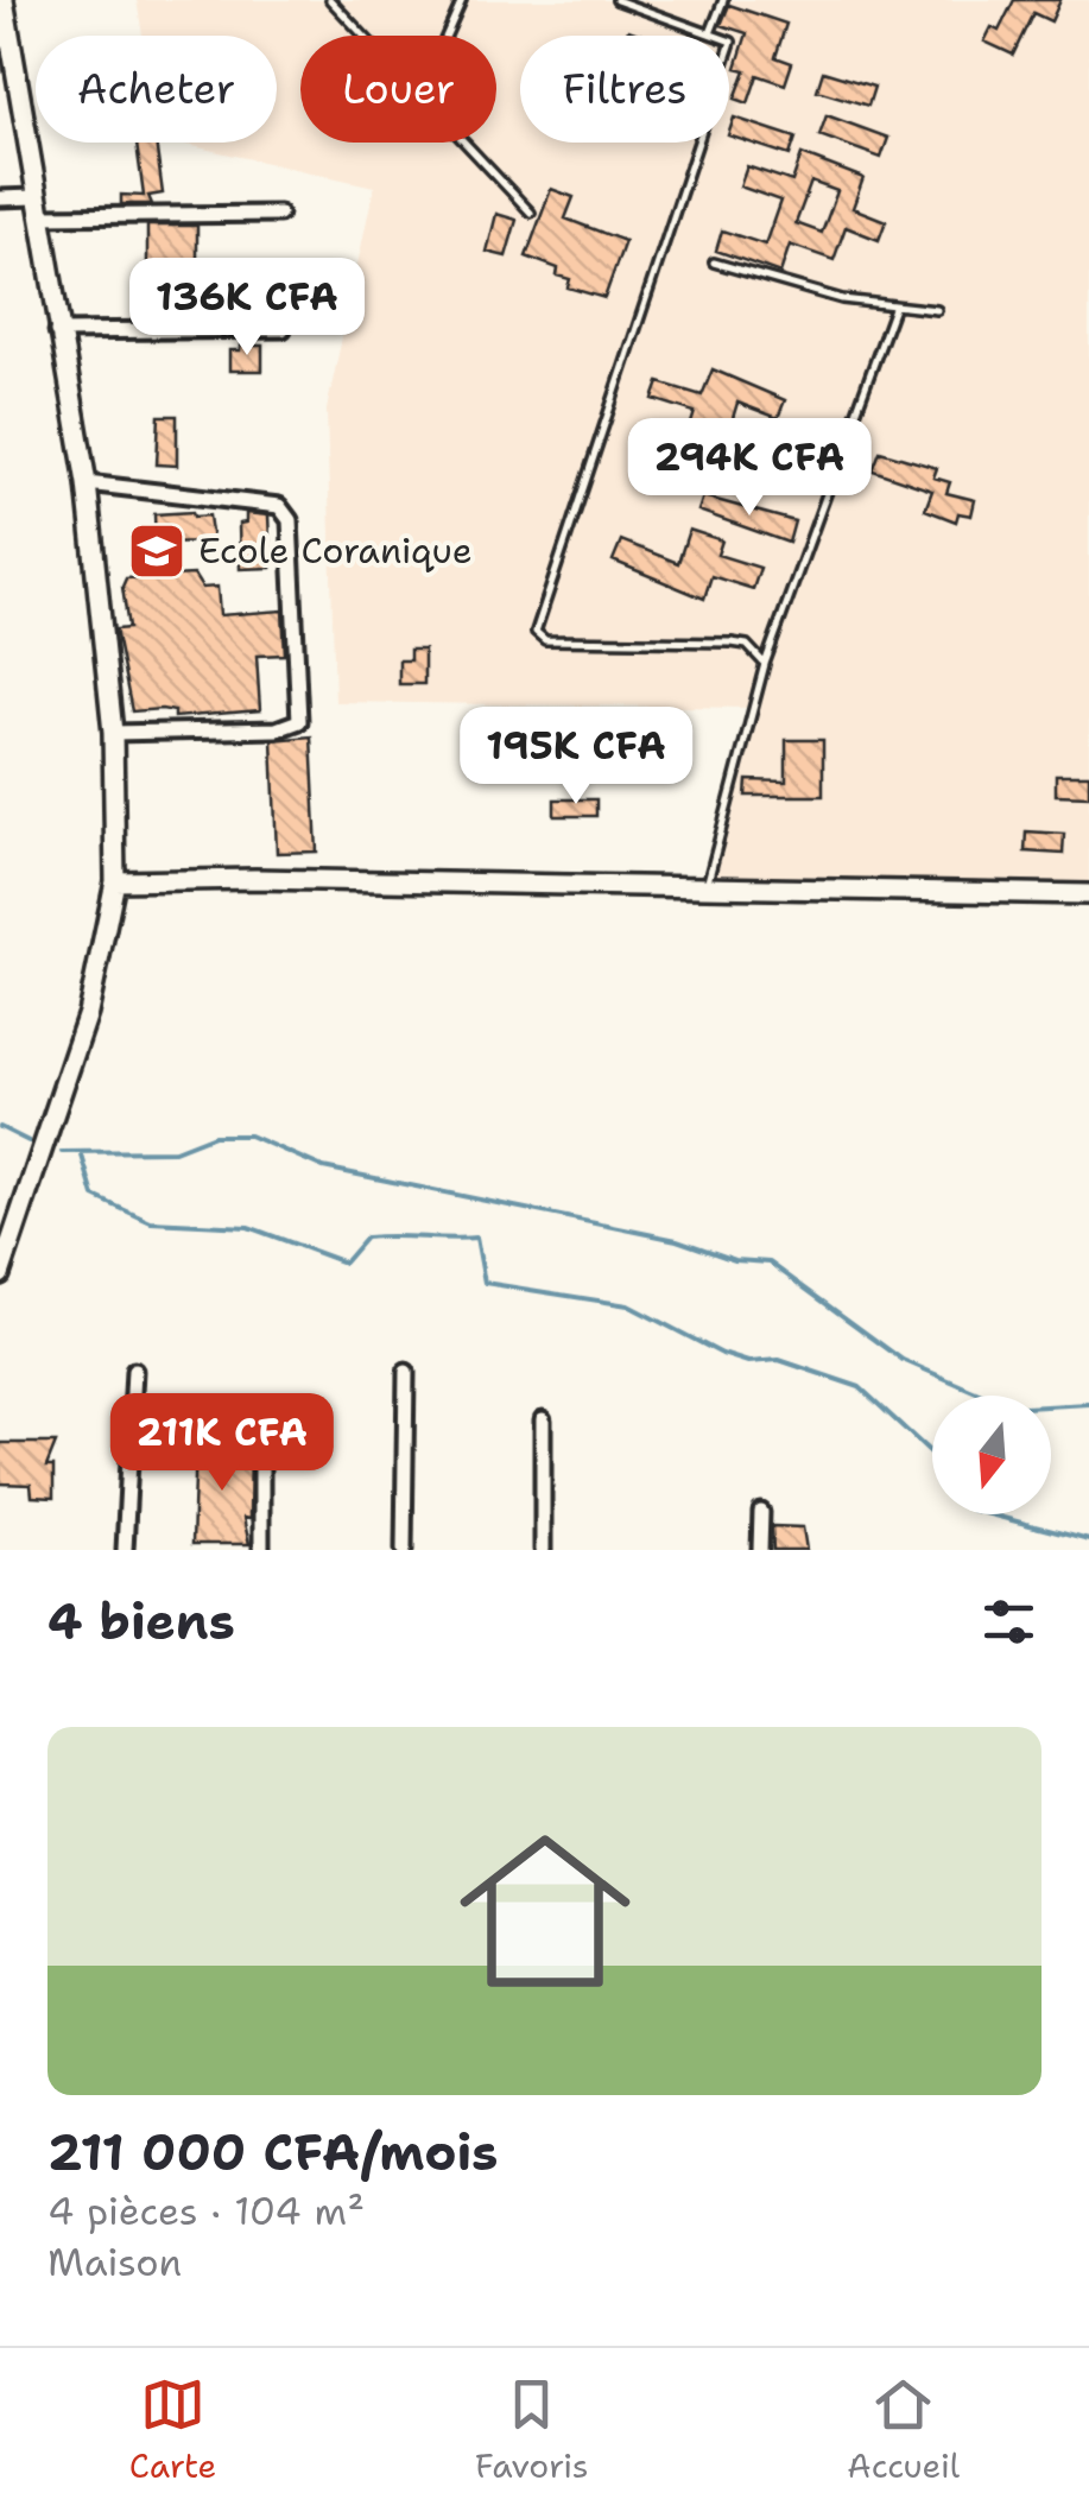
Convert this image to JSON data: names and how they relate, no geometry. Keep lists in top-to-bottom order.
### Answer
{
  "places": {
    "school or university": ["Ecole Coranique"]
  },
  "north": "bottom",
  "page": {
    "chip": ["Acheter", "Louer", "Filtres"],
    "price": [
      "136K CFA",
      "294K CFA",
      "195K CFA",
      "211K CFA"
    ],
    "heading": "4 biens",
    "list": [
      {
        "name": "211 000 CFA/mois",
        "note": "4 pièces · 104 m² · Maison"
      }
    ],
    "tabs": ["Carte", "Favoris", "Accueil"]
  }
}
